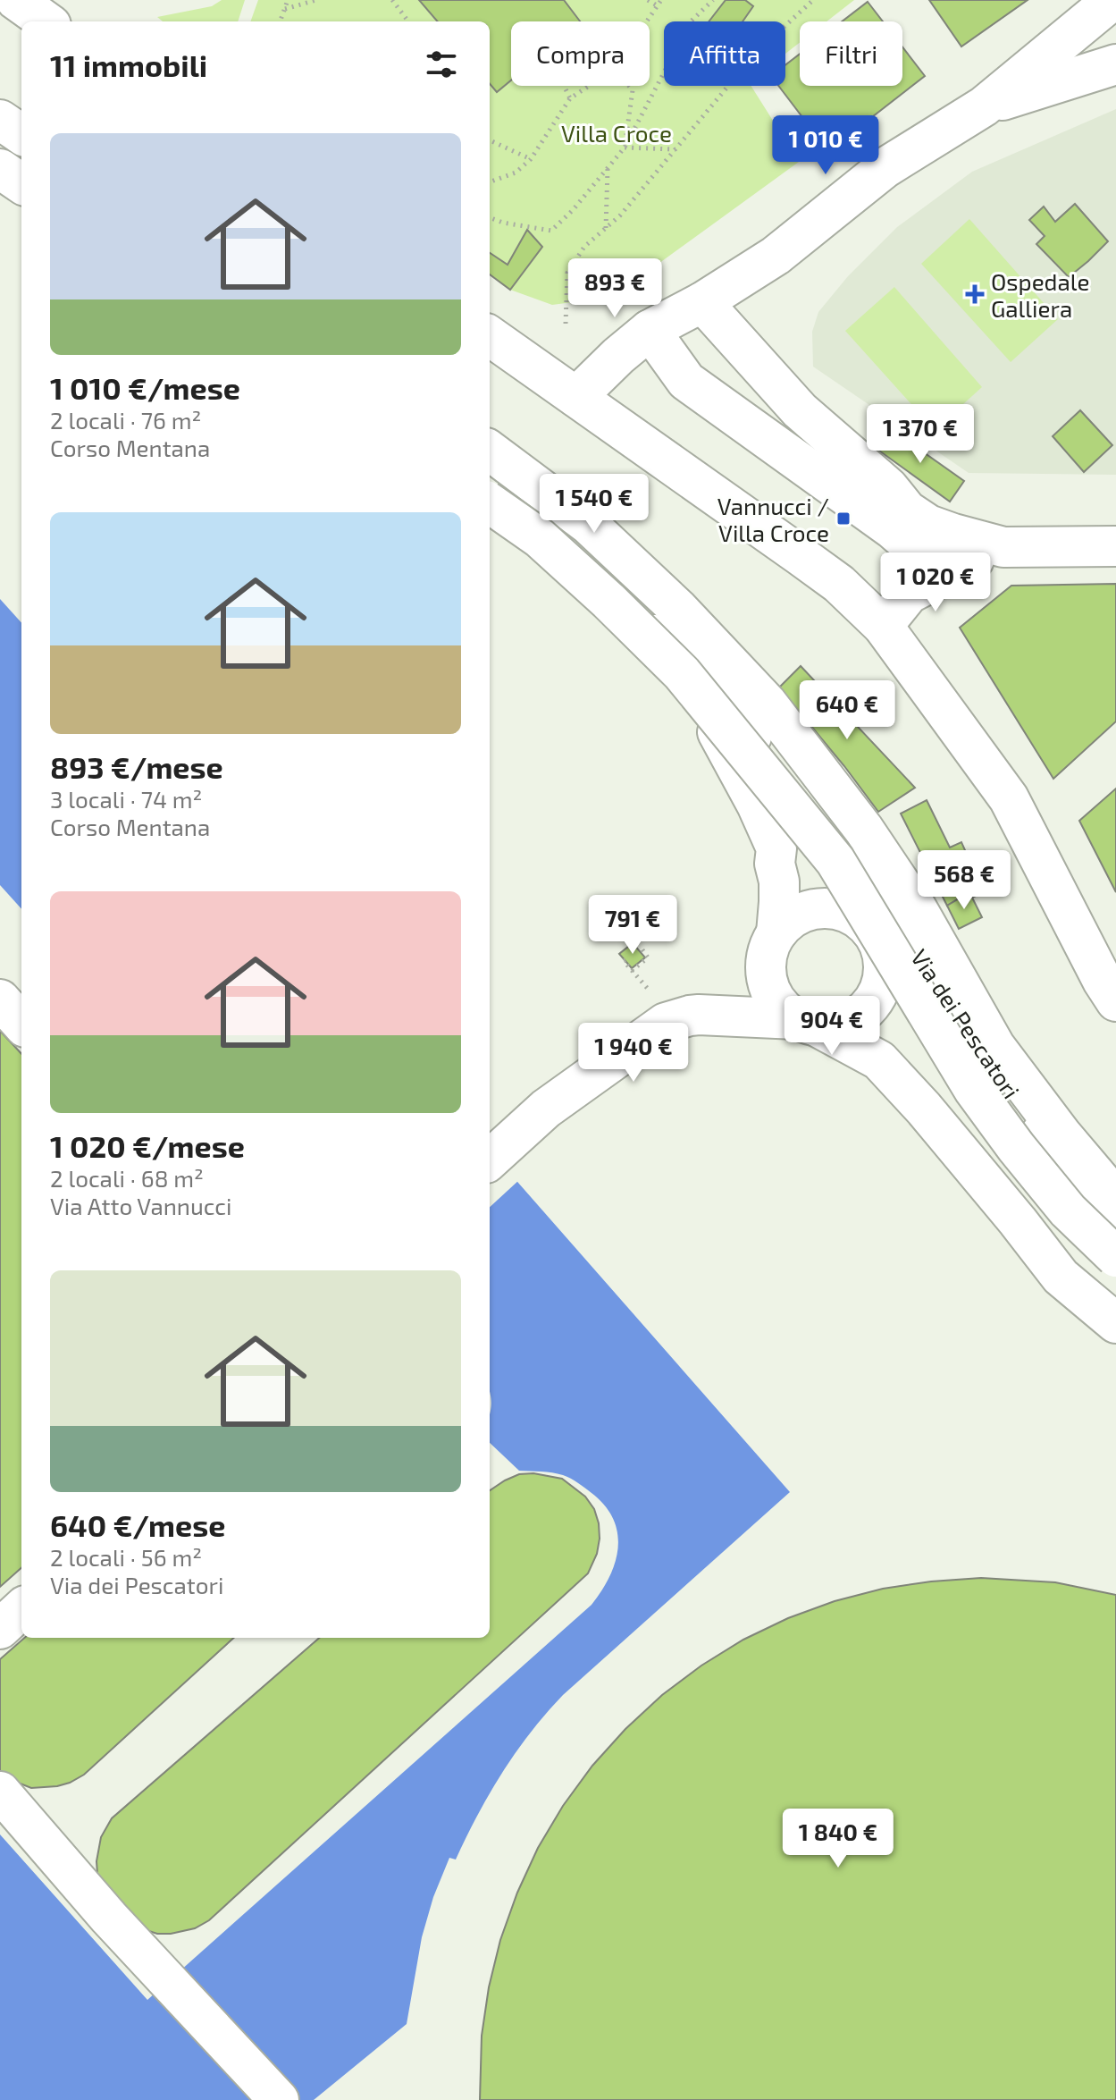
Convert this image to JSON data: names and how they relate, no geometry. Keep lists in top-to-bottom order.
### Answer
{
  "streets": {
    "main road": ["Via dei Pescatori"]
  },
  "parks": ["Villa Croce"],
  "places": {
    "health": ["Ospedale Galliera"],
    "transit": ["Vannucci / Villa Croce"]
  },
  "page": {
    "chip": ["Compra", "Affitta", "Filtri"],
    "heading": "11 immobili",
    "list": [
      {
        "name": "1 010 €/mese",
        "note": "2 locali · 76 m² · Corso Mentana"
      },
      {
        "name": "893 €/mese",
        "note": "3 locali · 74 m² · Corso Mentana"
      },
      {
        "name": "1 020 €/mese",
        "note": "2 locali · 68 m² · Via Atto Vannucci"
      },
      {
        "name": "640 €/mese",
        "note": "2 locali · 56 m² · Via dei Pescatori"
      }
    ],
    "price": [
      "1 010 €",
      "893 €",
      "1 370 €",
      "1 540 €",
      "1 020 €",
      "640 €",
      "568 €",
      "791 €",
      "904 €",
      "1 940 €",
      "1 840 €"
    ]
  }
}
